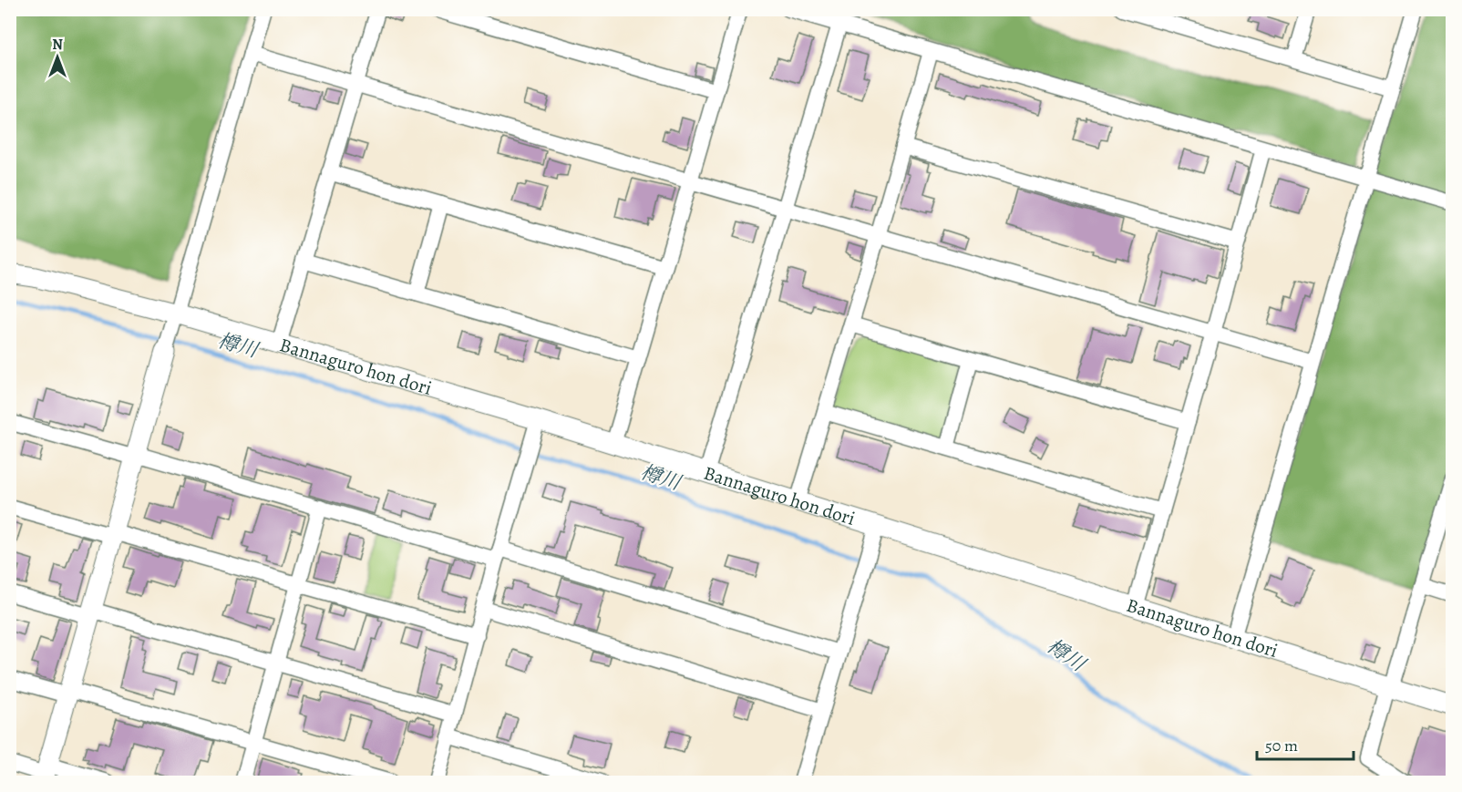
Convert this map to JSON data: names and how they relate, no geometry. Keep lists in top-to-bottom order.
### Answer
{
  "streets": {
    "street": ["Bannaguro hon dori"]
  },
  "water": ["樽川"],
  "scale_bar": "50 m",
  "north": "top"
}
